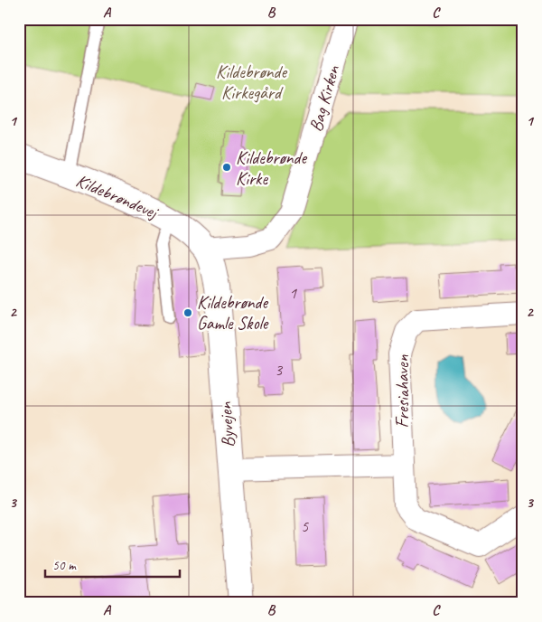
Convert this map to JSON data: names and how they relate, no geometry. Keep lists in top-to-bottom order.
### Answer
{
  "streets": {
    "street": [
      "Bag Kirken",
      "Kildebrøndevej",
      "Fresiahaven",
      "Byvejen"
    ]
  },
  "crossings": [
    ["Bag Kirken", "Kildebrøndevej"],
    ["Bag Kirken", "Byvejen"],
    ["Kildebrøndevej", "Byvejen"]
  ],
  "parks": ["Kildebrønde Kirkegård"],
  "places": ["Kildebrønde Kirke", "Kildebrønde Gamle Skole"],
  "house_numbers": ["1", "3", "5"],
  "scale_bar": "50 m",
  "grid": {
    "columns": ["A", "B", "C"],
    "rows": ["1", "2", "3"]
  }
}
